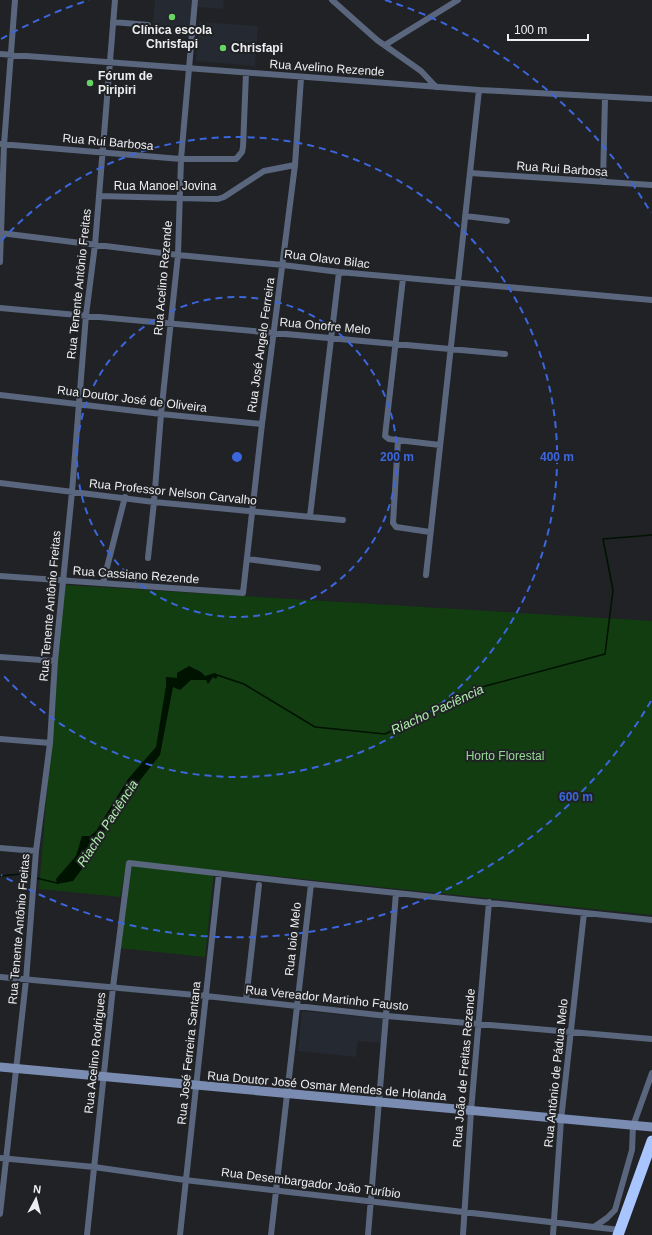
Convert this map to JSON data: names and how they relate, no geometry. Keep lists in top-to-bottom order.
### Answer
{
  "streets": {
    "street": [
      "Rua Avelino Rezende",
      "Rua Rui Barbosa",
      "Rua Manoel Jovina",
      "Rua Olavo Bilac",
      "Rua Acelino Rezende",
      "Rua Tenente Antônio Freitas",
      "Rua Onofre Melo",
      "Rua José Angelo Ferreira",
      "Rua Doutor José de Oliveira",
      "Rua Professor Nelson Carvalho",
      "Rua Cassiano Rezende",
      "Rua Ioio Melo",
      "Rua Vereador Martinho Fausto",
      "Rua Acelino Rodrigues",
      "Rua José Ferreira Santana",
      "Rua João de Freitas Rezende",
      "Rua Antônio de Pádua Melo",
      "Rua Doutor José Osmar Mendes de Holanda",
      "Rua Desembargador João Turíbio"
    ]
  },
  "crossings": [
    ["Rua Avelino Rezende", "Rua Rui Barbosa"],
    ["Rua Avelino Rezende", "Rua Acelino Rezende"],
    ["Rua Avelino Rezende", "Rua Tenente Antônio Freitas"],
    ["Rua Avelino Rezende", "Rua José Angelo Ferreira"],
    ["Rua Rui Barbosa", "Rua Acelino Rezende"],
    ["Rua Rui Barbosa", "Rua Tenente Antônio Freitas"],
    ["Rua Manoel Jovina", "Rua Acelino Rezende"],
    ["Rua Manoel Jovina", "Rua Tenente Antônio Freitas"],
    ["Rua Manoel Jovina", "Rua José Angelo Ferreira"],
    ["Rua Olavo Bilac", "Rua Acelino Rezende"],
    ["Rua Olavo Bilac", "Rua Tenente Antônio Freitas"],
    ["Rua Olavo Bilac", "Rua José Angelo Ferreira"],
    ["Rua Acelino Rezende", "Rua Onofre Melo"],
    ["Rua Acelino Rezende", "Rua Doutor José de Oliveira"],
    ["Rua Acelino Rezende", "Rua Professor Nelson Carvalho"],
    ["Rua Tenente Antônio Freitas", "Rua Onofre Melo"],
    ["Rua Tenente Antônio Freitas", "Rua Doutor José de Oliveira"],
    ["Rua Tenente Antônio Freitas", "Rua Professor Nelson Carvalho"],
    ["Rua Tenente Antônio Freitas", "Rua Cassiano Rezende"],
    ["Rua Tenente Antônio Freitas", "Rua Vereador Martinho Fausto"],
    ["Rua Tenente Antônio Freitas", "Rua Doutor José Osmar Mendes de Holanda"],
    ["Rua Tenente Antônio Freitas", "Rua Desembargador João Turíbio"],
    ["Rua Onofre Melo", "Rua José Angelo Ferreira"],
    ["Rua José Angelo Ferreira", "Rua Doutor José de Oliveira"],
    ["Rua José Angelo Ferreira", "Rua Professor Nelson Carvalho"],
    ["Rua José Angelo Ferreira", "Rua Cassiano Rezende"],
    ["Rua Ioio Melo", "Rua Vereador Martinho Fausto"],
    ["Rua Ioio Melo", "Rua Doutor José Osmar Mendes de Holanda"],
    ["Rua Ioio Melo", "Rua Desembargador João Turíbio"],
    ["Rua Vereador Martinho Fausto", "Rua Acelino Rodrigues"],
    ["Rua Vereador Martinho Fausto", "Rua José Ferreira Santana"],
    ["Rua Vereador Martinho Fausto", "Rua João de Freitas Rezende"],
    ["Rua Vereador Martinho Fausto", "Rua Antônio de Pádua Melo"],
    ["Rua Acelino Rodrigues", "Rua José Ferreira Santana"],
    ["Rua Acelino Rodrigues", "Rua Doutor José Osmar Mendes de Holanda"],
    ["Rua Acelino Rodrigues", "Rua Desembargador João Turíbio"],
    ["Rua José Ferreira Santana", "Rua Doutor José Osmar Mendes de Holanda"],
    ["Rua José Ferreira Santana", "Rua Desembargador João Turíbio"],
    ["Rua João de Freitas Rezende", "Rua Doutor José Osmar Mendes de Holanda"],
    ["Rua João de Freitas Rezende", "Rua Desembargador João Turíbio"],
    ["Rua Antônio de Pádua Melo", "Rua Doutor José Osmar Mendes de Holanda"],
    ["Rua Antônio de Pádua Melo", "Rua Desembargador João Turíbio"]
  ],
  "water": ["Riacho Paciência"],
  "parks": ["Horto Florestal"],
  "places": ["Clínica escola Chrisfapi", "Chrisfapi", "Fórum de Piripiri"],
  "scale_bar": "100 m",
  "north": "top",
  "rings": ["200 m", "400 m", "600 m"]
}
